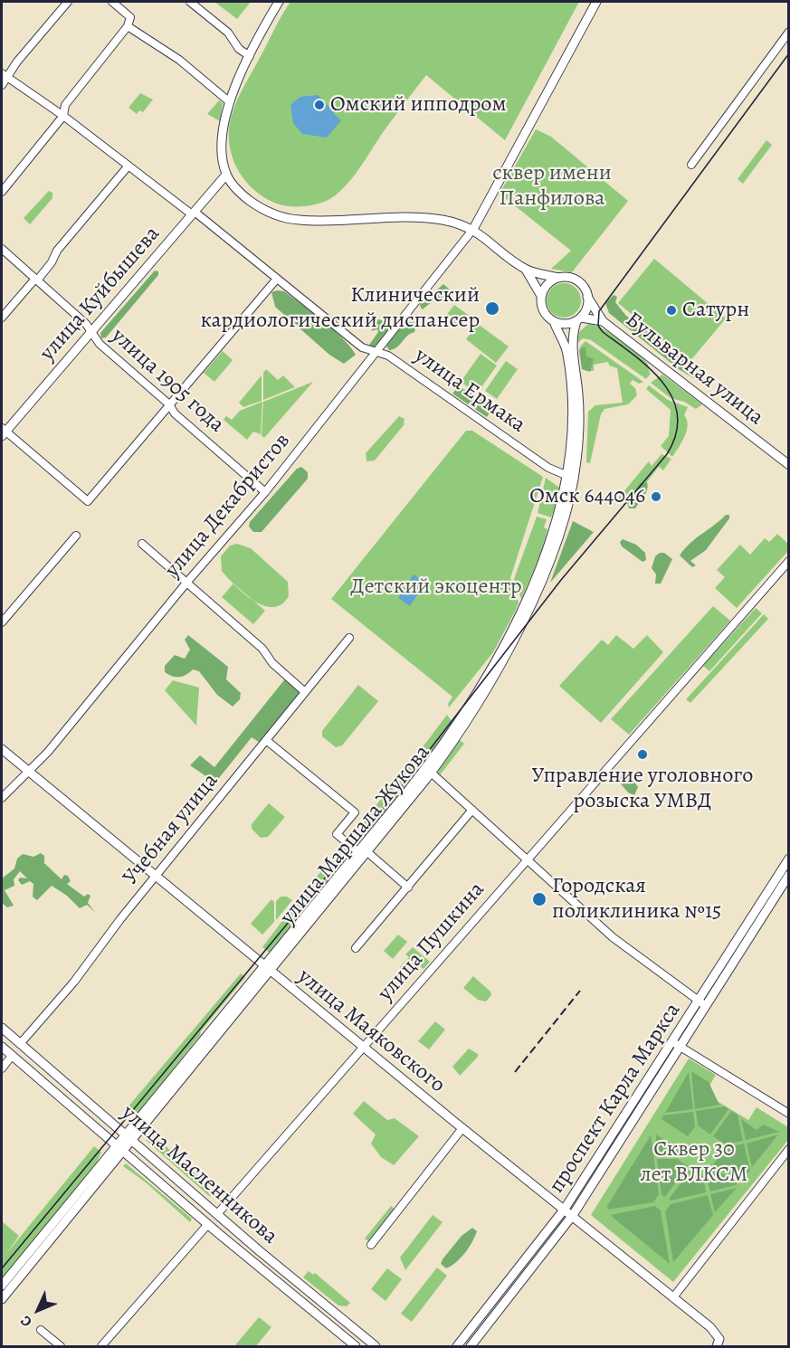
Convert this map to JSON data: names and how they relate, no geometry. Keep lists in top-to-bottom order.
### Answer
{
  "streets": {
    "main road": [
      "улица Куйбышева",
      "Бульварная улица",
      "улица Маршала Жукова",
      "улица Пушкина",
      "улица Маяковского",
      "проспект Карла Маркса",
      "улица Масленникова"
    ],
    "street": [
      "улица 1905 года",
      "улица Ермака",
      "улица Декабристов",
      "Учебная улица"
    ]
  },
  "crossings": [
    ["улица Куйбышева", "улица 1905 года"],
    ["улица Куйбышева", "улица Ермака"],
    ["Бульварная улица", "улица Маршала Жукова"],
    ["улица 1905 года", "улица Декабристов"],
    ["улица Ермака", "улица Декабристов"],
    ["улица Ермака", "улица Маршала Жукова"],
    ["улица Декабристов", "улица Маяковского"],
    ["Учебная улица", "улица Маяковского"],
    ["Учебная улица", "улица Масленникова"],
    ["улица Маршала Жукова", "улица Маяковского"],
    ["улица Маршала Жукова", "улица Масленникова"],
    ["улица Пушкина", "улица Маяковского"],
    ["улица Пушкина", "улица Масленникова"],
    ["улица Маяковского", "проспект Карла Маркса"]
  ],
  "parks": ["сквер имени Панфилова", "Детский экоцентр", "Сквер 30 лет ВЛКСМ"],
  "places": [
    "Омский ипподром",
    "Клинический кардиологический диспансер",
    "Сатурн",
    "Омск 644046",
    "Управление уголовного розыска УМВД",
    "Городская поликлиника №15"
  ],
  "north": "bottom left"
}
